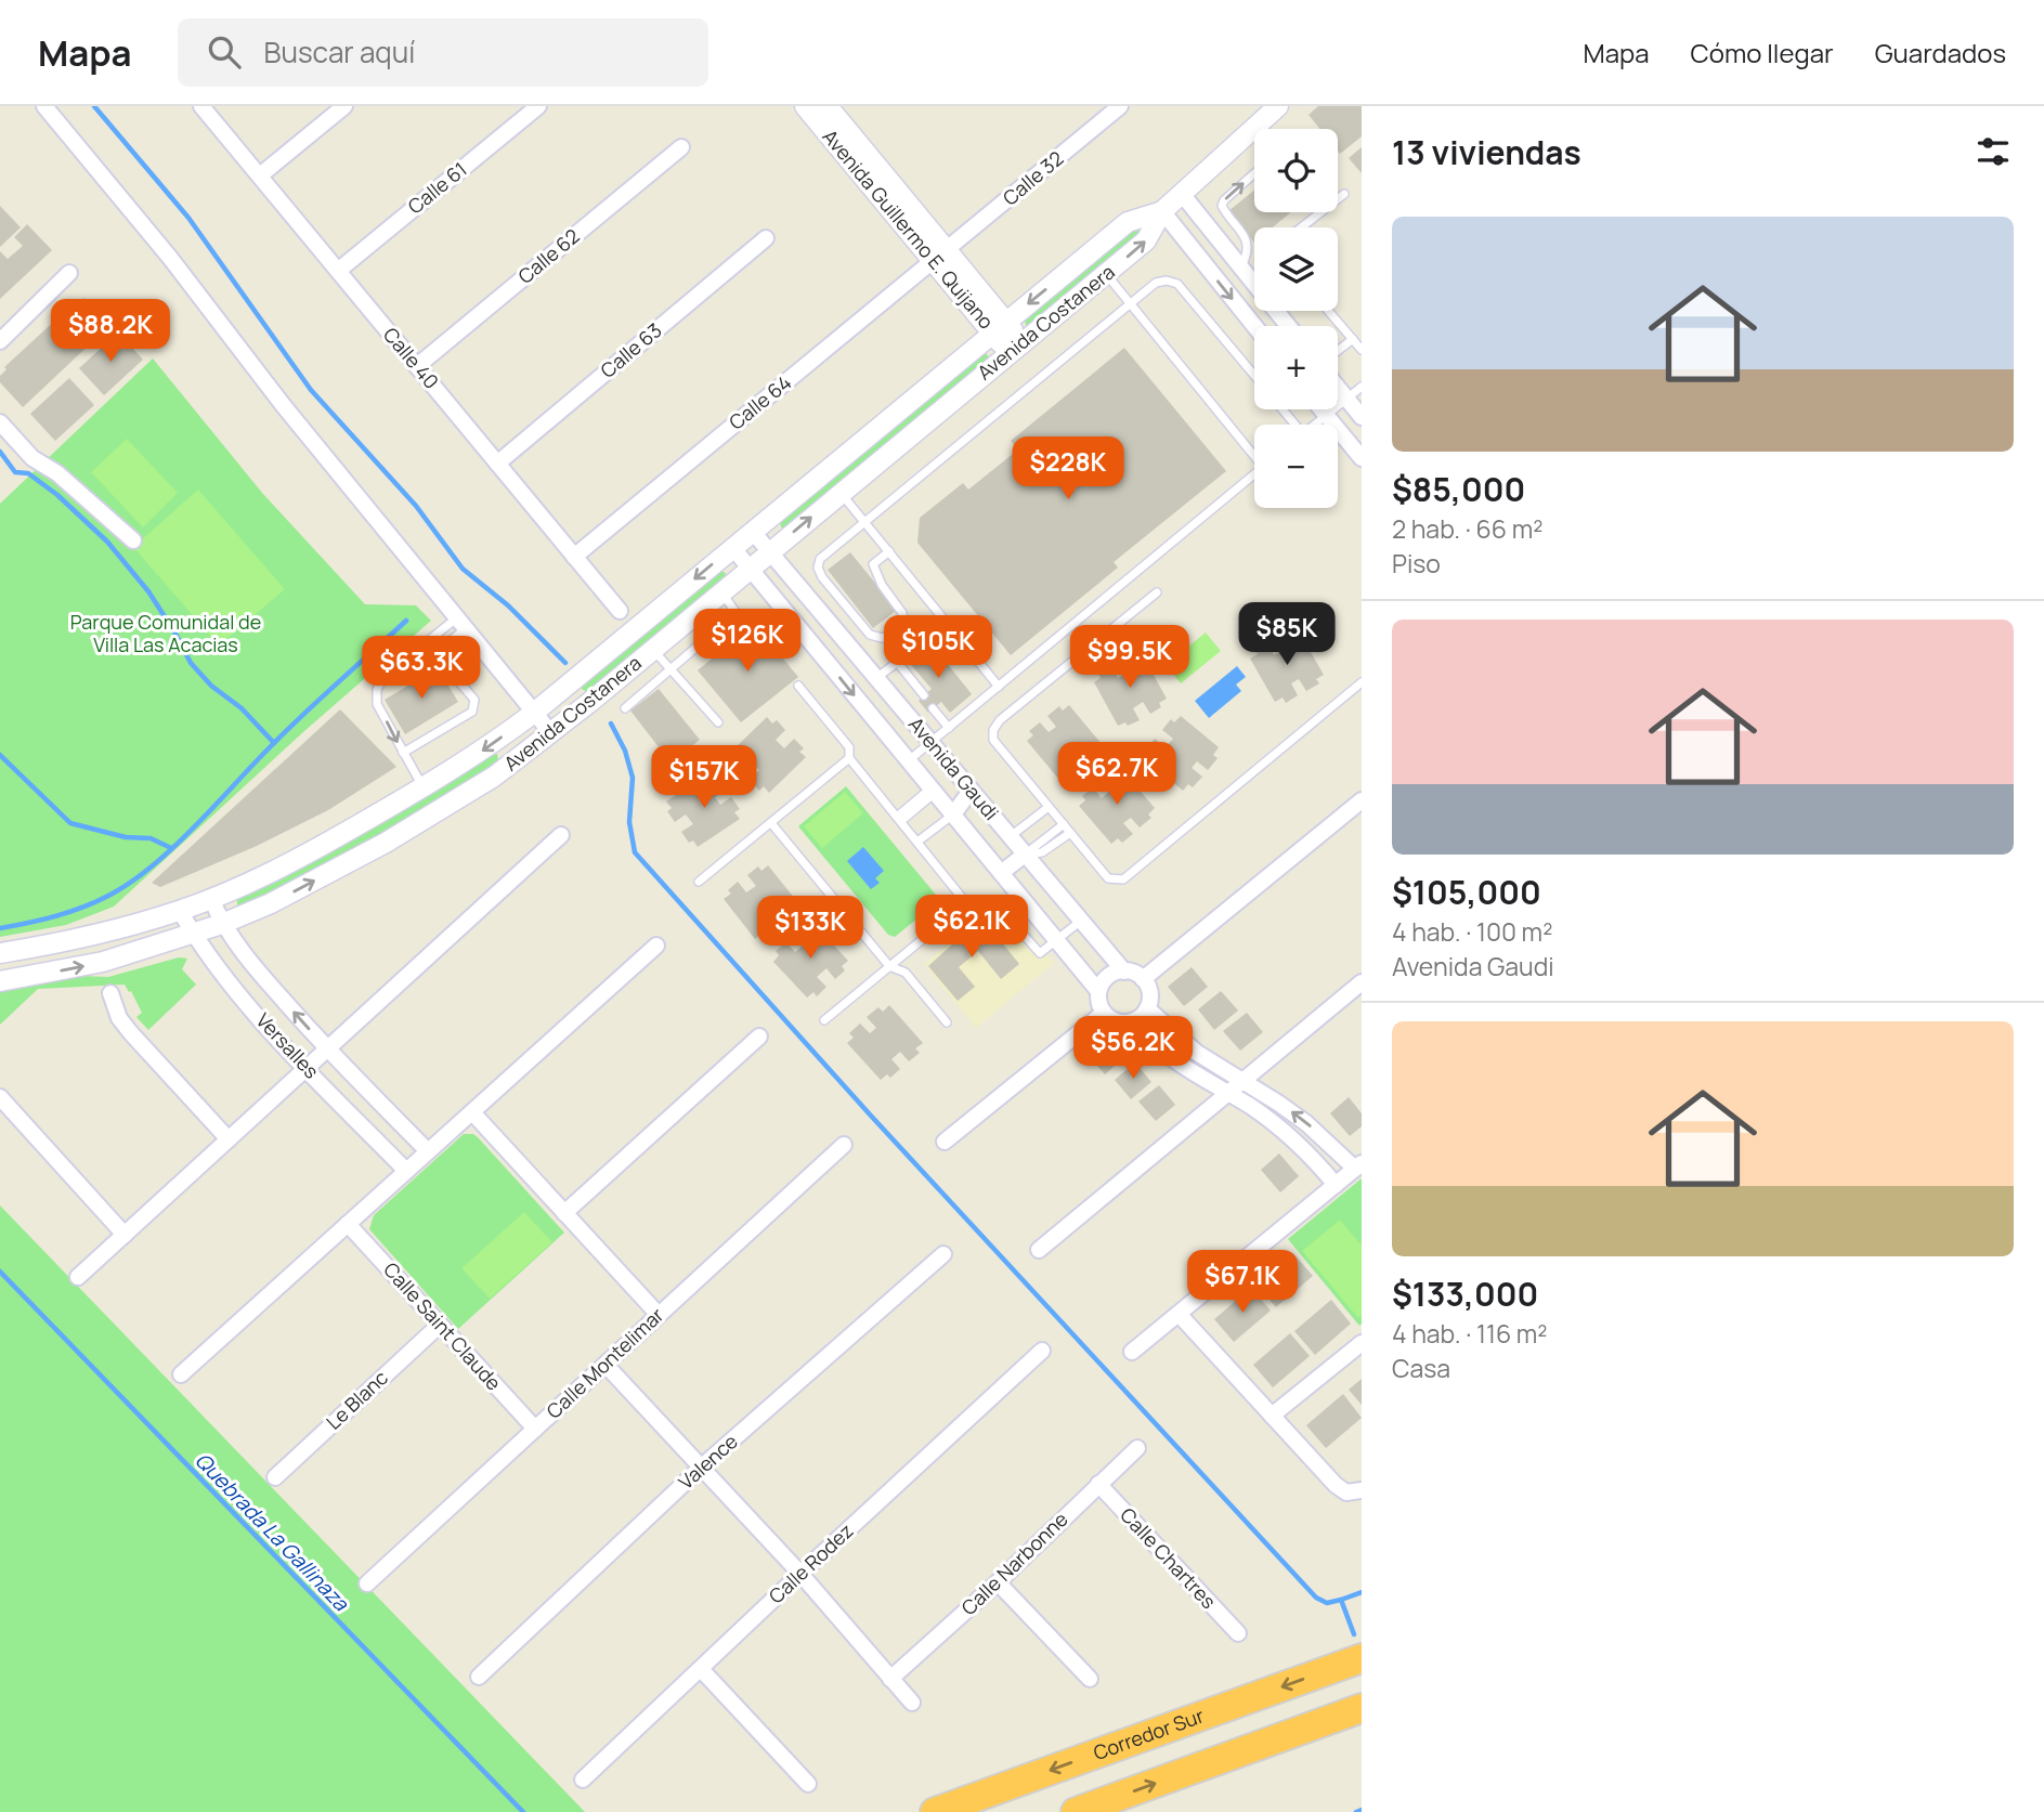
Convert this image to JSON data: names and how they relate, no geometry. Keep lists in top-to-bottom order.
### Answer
{
  "streets": {
    "highway": ["Corredor Sur"],
    "street": [
      "Calle 32",
      "Calle 61",
      "Avenida Guillermo E. Quijano",
      "Calle 62",
      "Avenida Costanera",
      "Calle 63",
      "Calle 40",
      "Calle 64",
      "Avenida Gaudi",
      "Versalles",
      "Calle Saint Claude",
      "Calle Montelimar",
      "Le Blanc",
      "Valence",
      "Calle Chartres",
      "Calle Rodez",
      "Calle Narbonne"
    ]
  },
  "crossings": [
    ["Calle 32", "Avenida Guillermo E. Quijano"],
    ["Calle 32", "Calle 64"],
    ["Calle 61", "Calle 40"],
    ["Avenida Guillermo E. Quijano", "Avenida Costanera"],
    ["Avenida Guillermo E. Quijano", "Calle 64"],
    ["Calle 62", "Calle 40"],
    ["Avenida Costanera", "Avenida Gaudi"],
    ["Avenida Costanera", "Versalles"],
    ["Calle 63", "Calle 40"],
    ["Calle 40", "Calle 64"],
    ["Calle Saint Claude", "Calle Montelimar"],
    ["Calle Saint Claude", "Le Blanc"],
    ["Calle Chartres", "Calle Narbonne"]
  ],
  "water": ["Quebrada La Gallinaza"],
  "parks": ["Parque Comunidal de Villa Las Acacias"],
  "page": {
    "header": "Mapa",
    "search": "Buscar aquí",
    "nav": ["Mapa", "Cómo llegar", "Guardados"],
    "heading": "13 viviendas",
    "map_buttons": ["+", "−"],
    "list": [
      {
        "name": "$85,000",
        "note": "2 hab. · 66 m² · Piso"
      },
      {
        "name": "$105,000",
        "note": "4 hab. · 100 m² · Avenida Gaudi"
      },
      {
        "name": "$133,000",
        "note": "4 hab. · 116 m² · Casa"
      }
    ],
    "price": [
      "$88.2K",
      "$228K",
      "$85K",
      "$126K",
      "$105K",
      "$99.5K",
      "$63.3K",
      "$62.7K",
      "$157K",
      "$62.1K",
      "$133K",
      "$56.2K",
      "$67.1K"
    ]
  }
}
